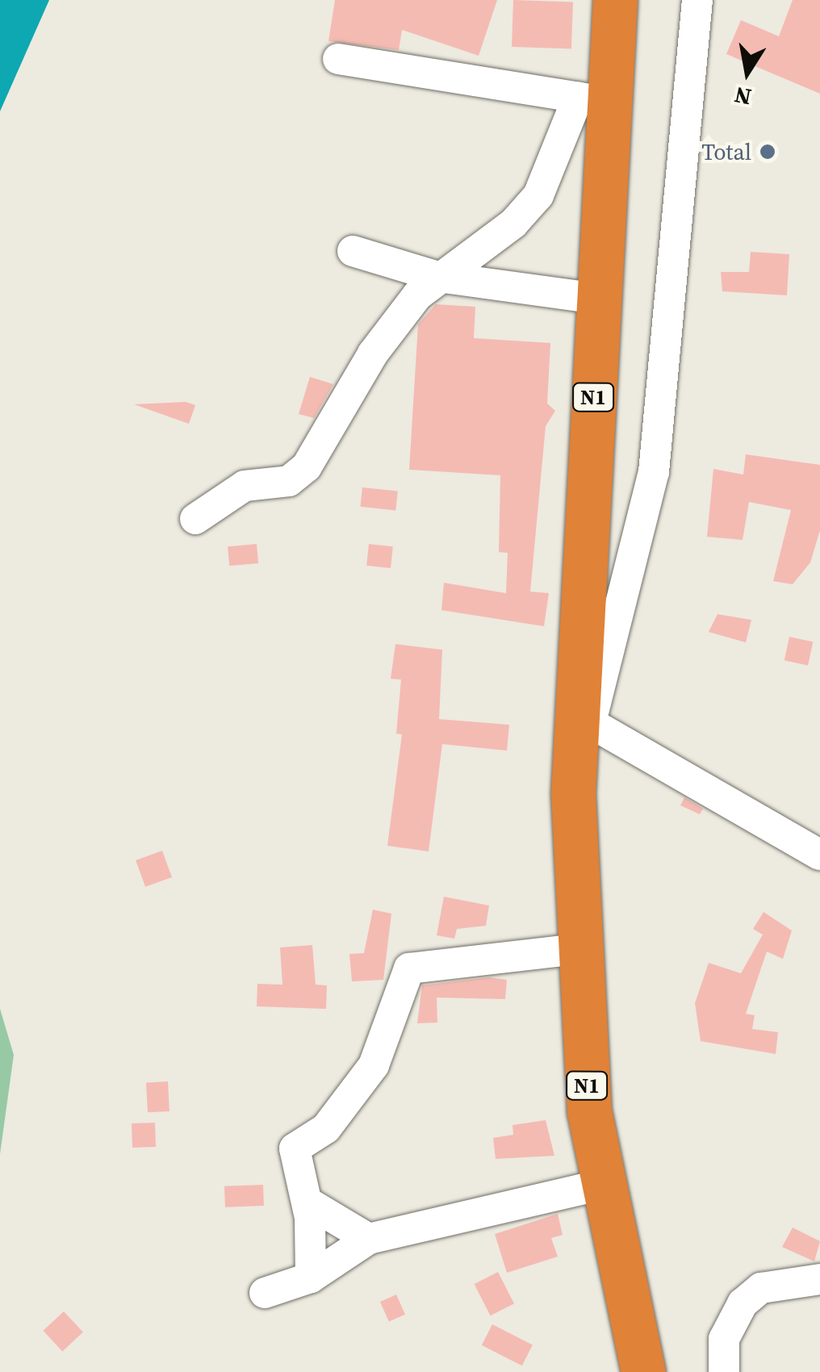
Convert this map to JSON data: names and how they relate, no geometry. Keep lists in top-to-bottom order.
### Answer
{
  "streets": {
    "highway": ["N1"]
  },
  "places": ["Total"],
  "north": "bottom"
}
